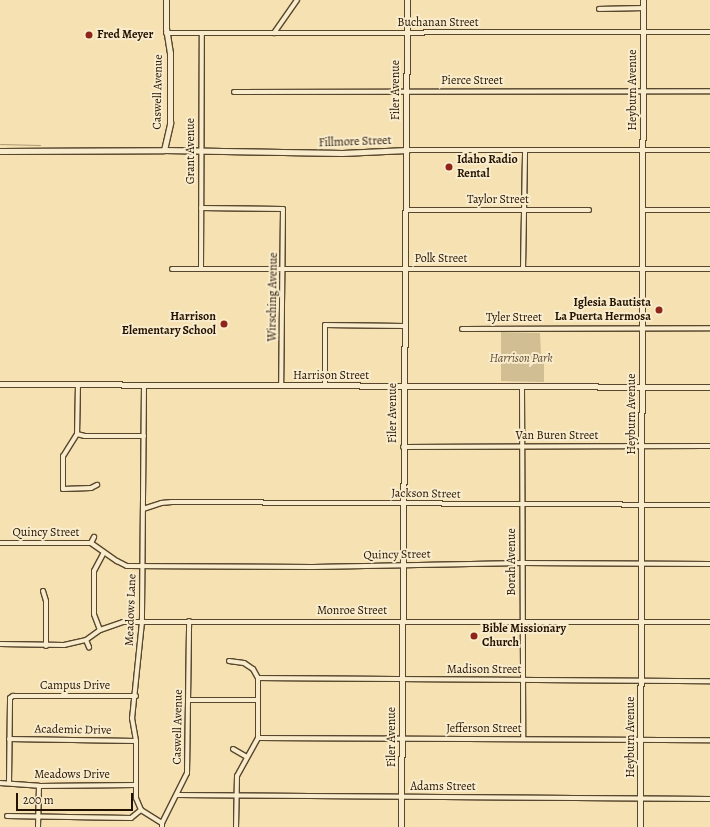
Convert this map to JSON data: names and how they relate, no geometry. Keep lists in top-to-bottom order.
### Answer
{
  "streets": {
    "street": [
      "Buchanan Street",
      "Pierce Street",
      "Filer Avenue",
      "Heyburn Avenue",
      "Caswell Avenue",
      "Fillmore Street",
      "Grant Avenue",
      "Taylor Street",
      "Polk Street",
      "Wirsching Avenue",
      "Tyler Street",
      "Harrison Street",
      "Van Buren Street",
      "Jackson Street",
      "Quincy Street",
      "Borah Avenue",
      "Meadows Lane",
      "Monroe Street",
      "Madison Street",
      "Campus Drive",
      "Jefferson Street",
      "Academic Drive",
      "Meadows Drive",
      "Adams Street"
    ]
  },
  "crossings": [
    ["Buchanan Street", "Filer Avenue"],
    ["Buchanan Street", "Heyburn Avenue"],
    ["Buchanan Street", "Caswell Avenue"],
    ["Buchanan Street", "Grant Avenue"],
    ["Pierce Street", "Filer Avenue"],
    ["Pierce Street", "Heyburn Avenue"],
    ["Filer Avenue", "Fillmore Street"],
    ["Filer Avenue", "Taylor Street"],
    ["Filer Avenue", "Polk Street"],
    ["Filer Avenue", "Harrison Street"],
    ["Filer Avenue", "Van Buren Street"],
    ["Filer Avenue", "Jackson Street"],
    ["Filer Avenue", "Quincy Street"],
    ["Filer Avenue", "Monroe Street"],
    ["Filer Avenue", "Madison Street"],
    ["Filer Avenue", "Jefferson Street"],
    ["Filer Avenue", "Adams Street"],
    ["Heyburn Avenue", "Fillmore Street"],
    ["Heyburn Avenue", "Polk Street"],
    ["Heyburn Avenue", "Tyler Street"],
    ["Heyburn Avenue", "Harrison Street"],
    ["Heyburn Avenue", "Van Buren Street"],
    ["Heyburn Avenue", "Jackson Street"],
    ["Heyburn Avenue", "Quincy Street"],
    ["Heyburn Avenue", "Monroe Street"],
    ["Heyburn Avenue", "Madison Street"],
    ["Heyburn Avenue", "Jefferson Street"],
    ["Heyburn Avenue", "Adams Street"],
    ["Caswell Avenue", "Fillmore Street"],
    ["Caswell Avenue", "Monroe Street"],
    ["Caswell Avenue", "Adams Street"],
    ["Fillmore Street", "Grant Avenue"],
    ["Grant Avenue", "Polk Street"],
    ["Grant Avenue", "Wirsching Avenue"],
    ["Polk Street", "Wirsching Avenue"],
    ["Wirsching Avenue", "Harrison Street"],
    ["Harrison Street", "Borah Avenue"],
    ["Harrison Street", "Meadows Lane"],
    ["Van Buren Street", "Borah Avenue"],
    ["Jackson Street", "Borah Avenue"],
    ["Jackson Street", "Meadows Lane"],
    ["Quincy Street", "Borah Avenue"],
    ["Quincy Street", "Meadows Lane"],
    ["Borah Avenue", "Monroe Street"],
    ["Borah Avenue", "Madison Street"],
    ["Borah Avenue", "Jefferson Street"],
    ["Meadows Lane", "Monroe Street"],
    ["Meadows Lane", "Campus Drive"],
    ["Meadows Lane", "Academic Drive"],
    ["Meadows Lane", "Meadows Drive"],
    ["Campus Drive", "Academic Drive"]
  ],
  "parks": ["Harrison Park"],
  "places": [
    "Fred Meyer",
    "Idaho Radio Rental",
    "Iglesia Bautista La Puerta Hermosa",
    "Harrison Elementary School",
    "Bible Missionary Church"
  ],
  "scale_bar": "200 m"
}
